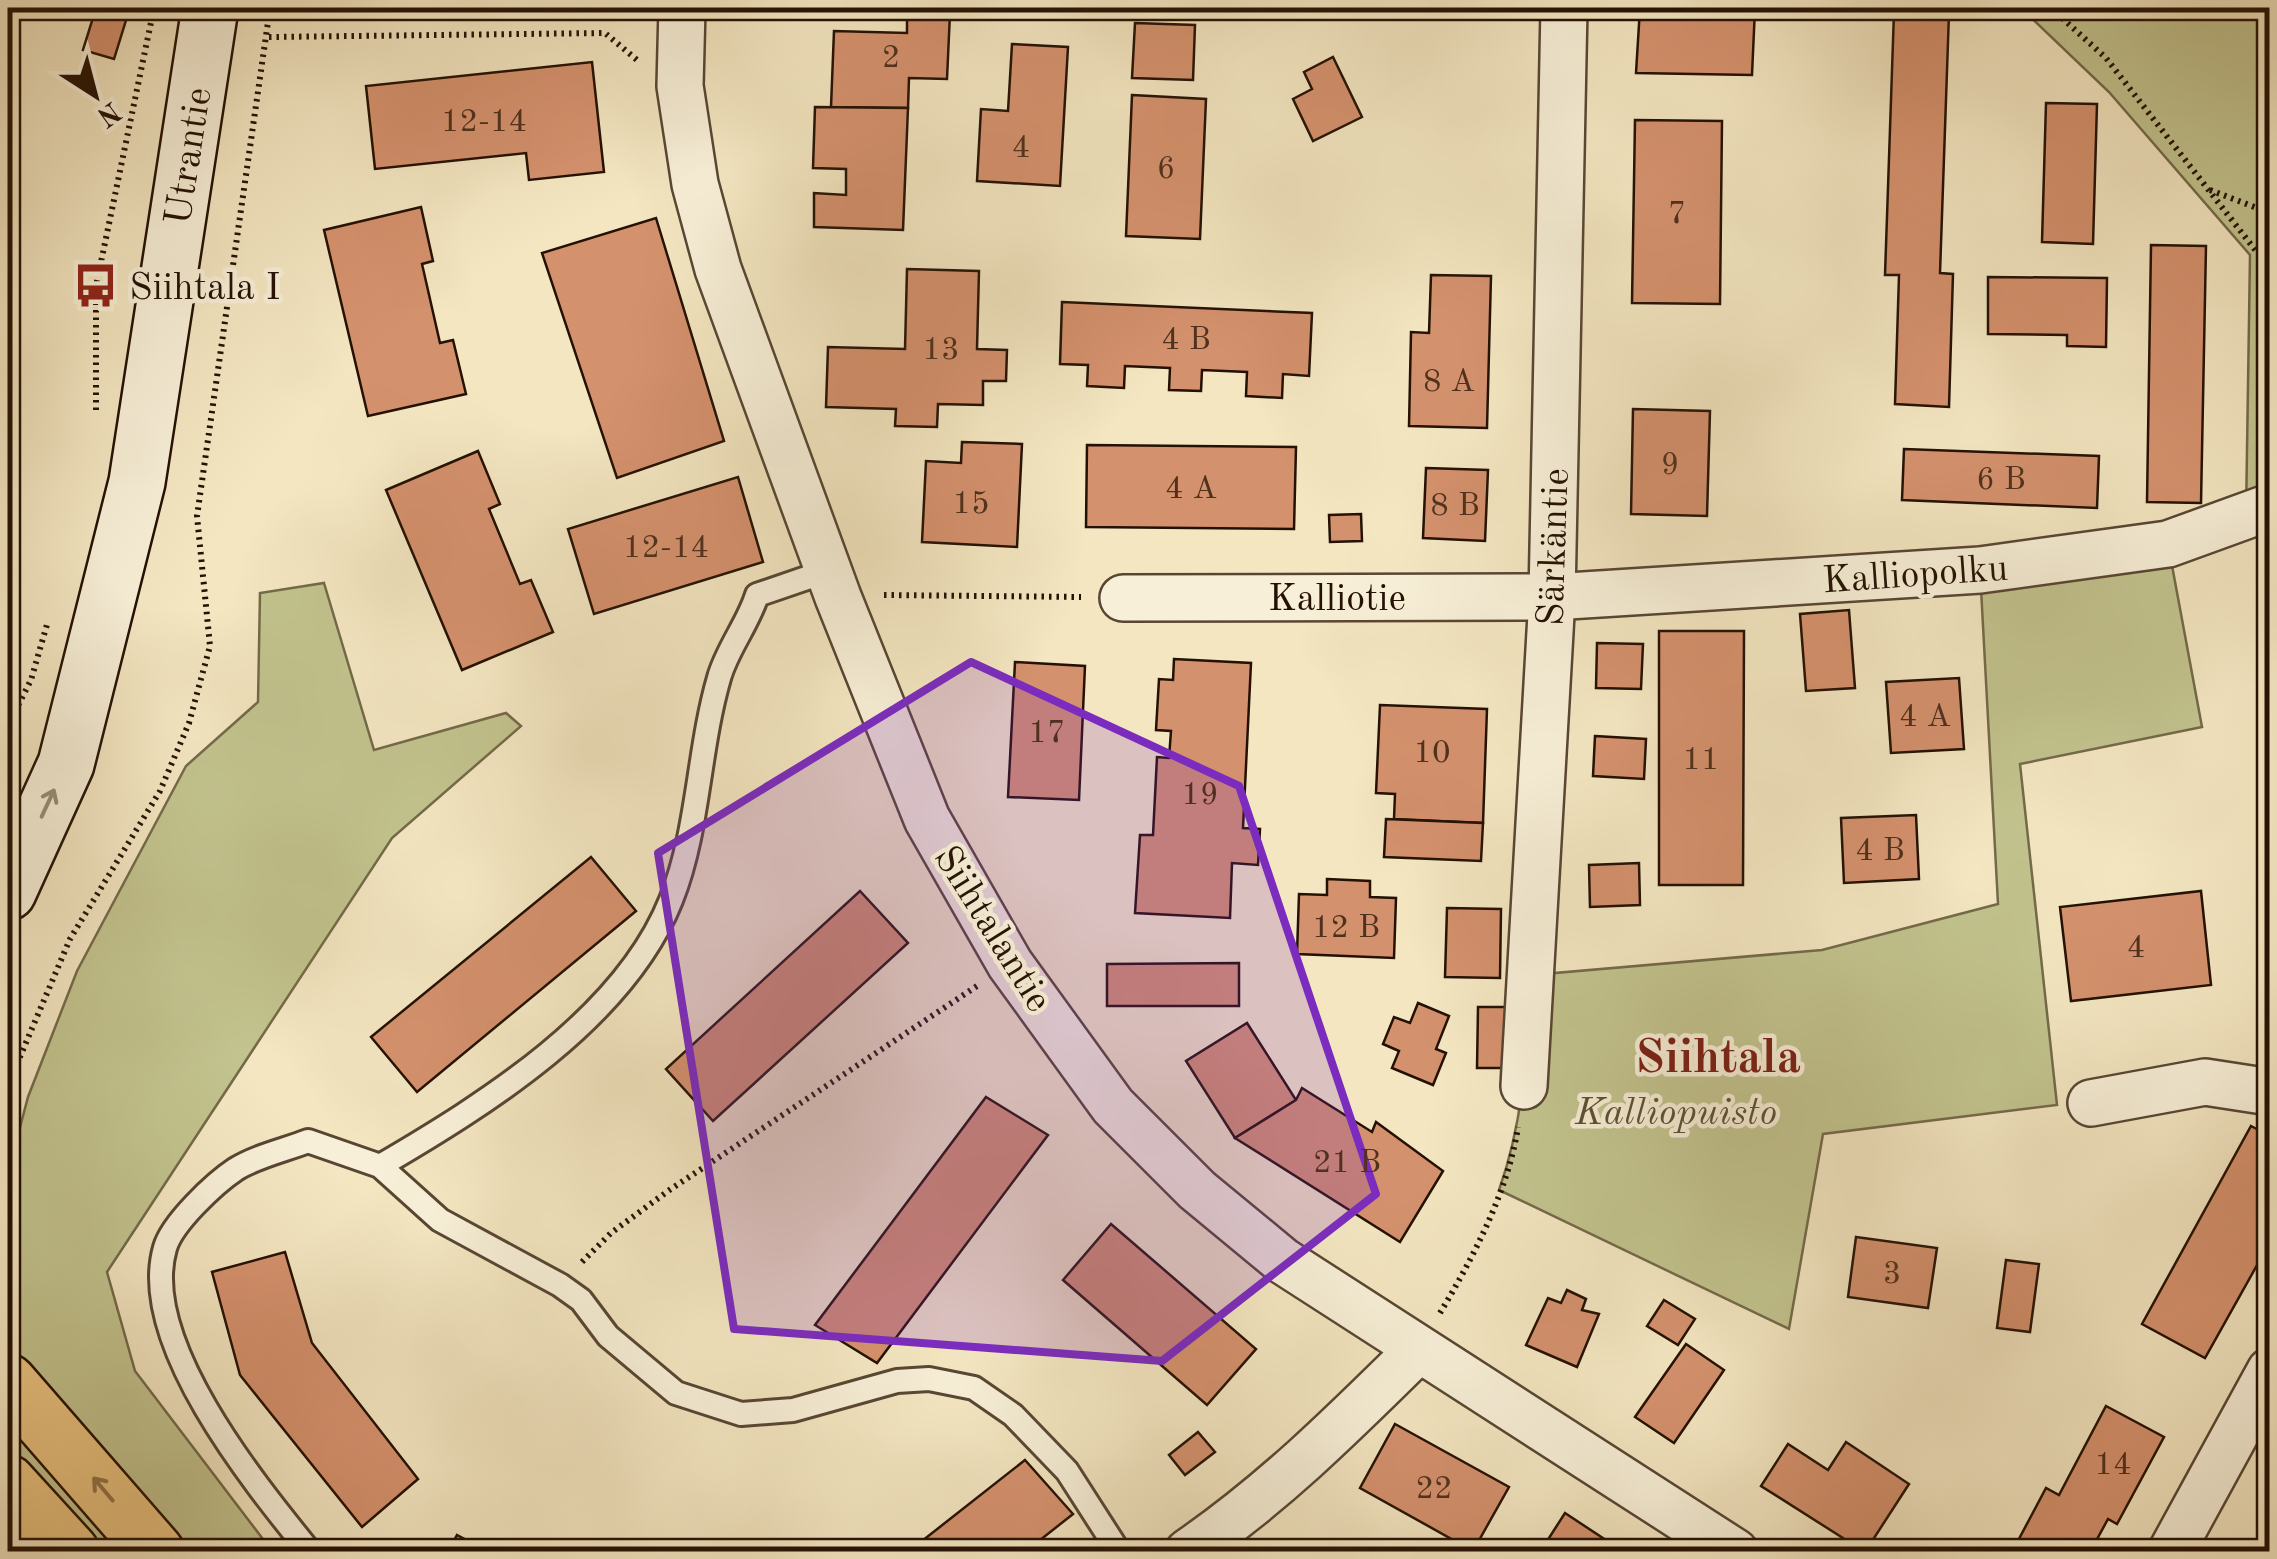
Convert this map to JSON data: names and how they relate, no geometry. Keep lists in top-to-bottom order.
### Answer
{
  "streets": {
    "main road": ["Utrantie"],
    "street": [
      "Särkäntie",
      "Kalliopolku",
      "Kalliotie",
      "Siihtalantie"
    ]
  },
  "crossings": [
    ["Särkäntie", "Kalliopolku"],
    ["Särkäntie", "Kalliotie"],
    ["Kalliopolku", "Kalliotie"]
  ],
  "districts": ["Siihtala"],
  "parks": ["Kalliopuisto"],
  "places": {
    "bus stop": ["Siihtala I"]
  },
  "house_numbers": [
    "2",
    "12-14",
    "4",
    "6",
    "7",
    "4 B",
    "13",
    "8 A",
    "9",
    "6 B",
    "4 A",
    "15",
    "8 B",
    "12-14",
    "4 A",
    "17",
    "10",
    "11",
    "19",
    "4 B",
    "12 B",
    "4",
    "21 B",
    "3",
    "14",
    "22"
  ],
  "north": "bottom right"
}
